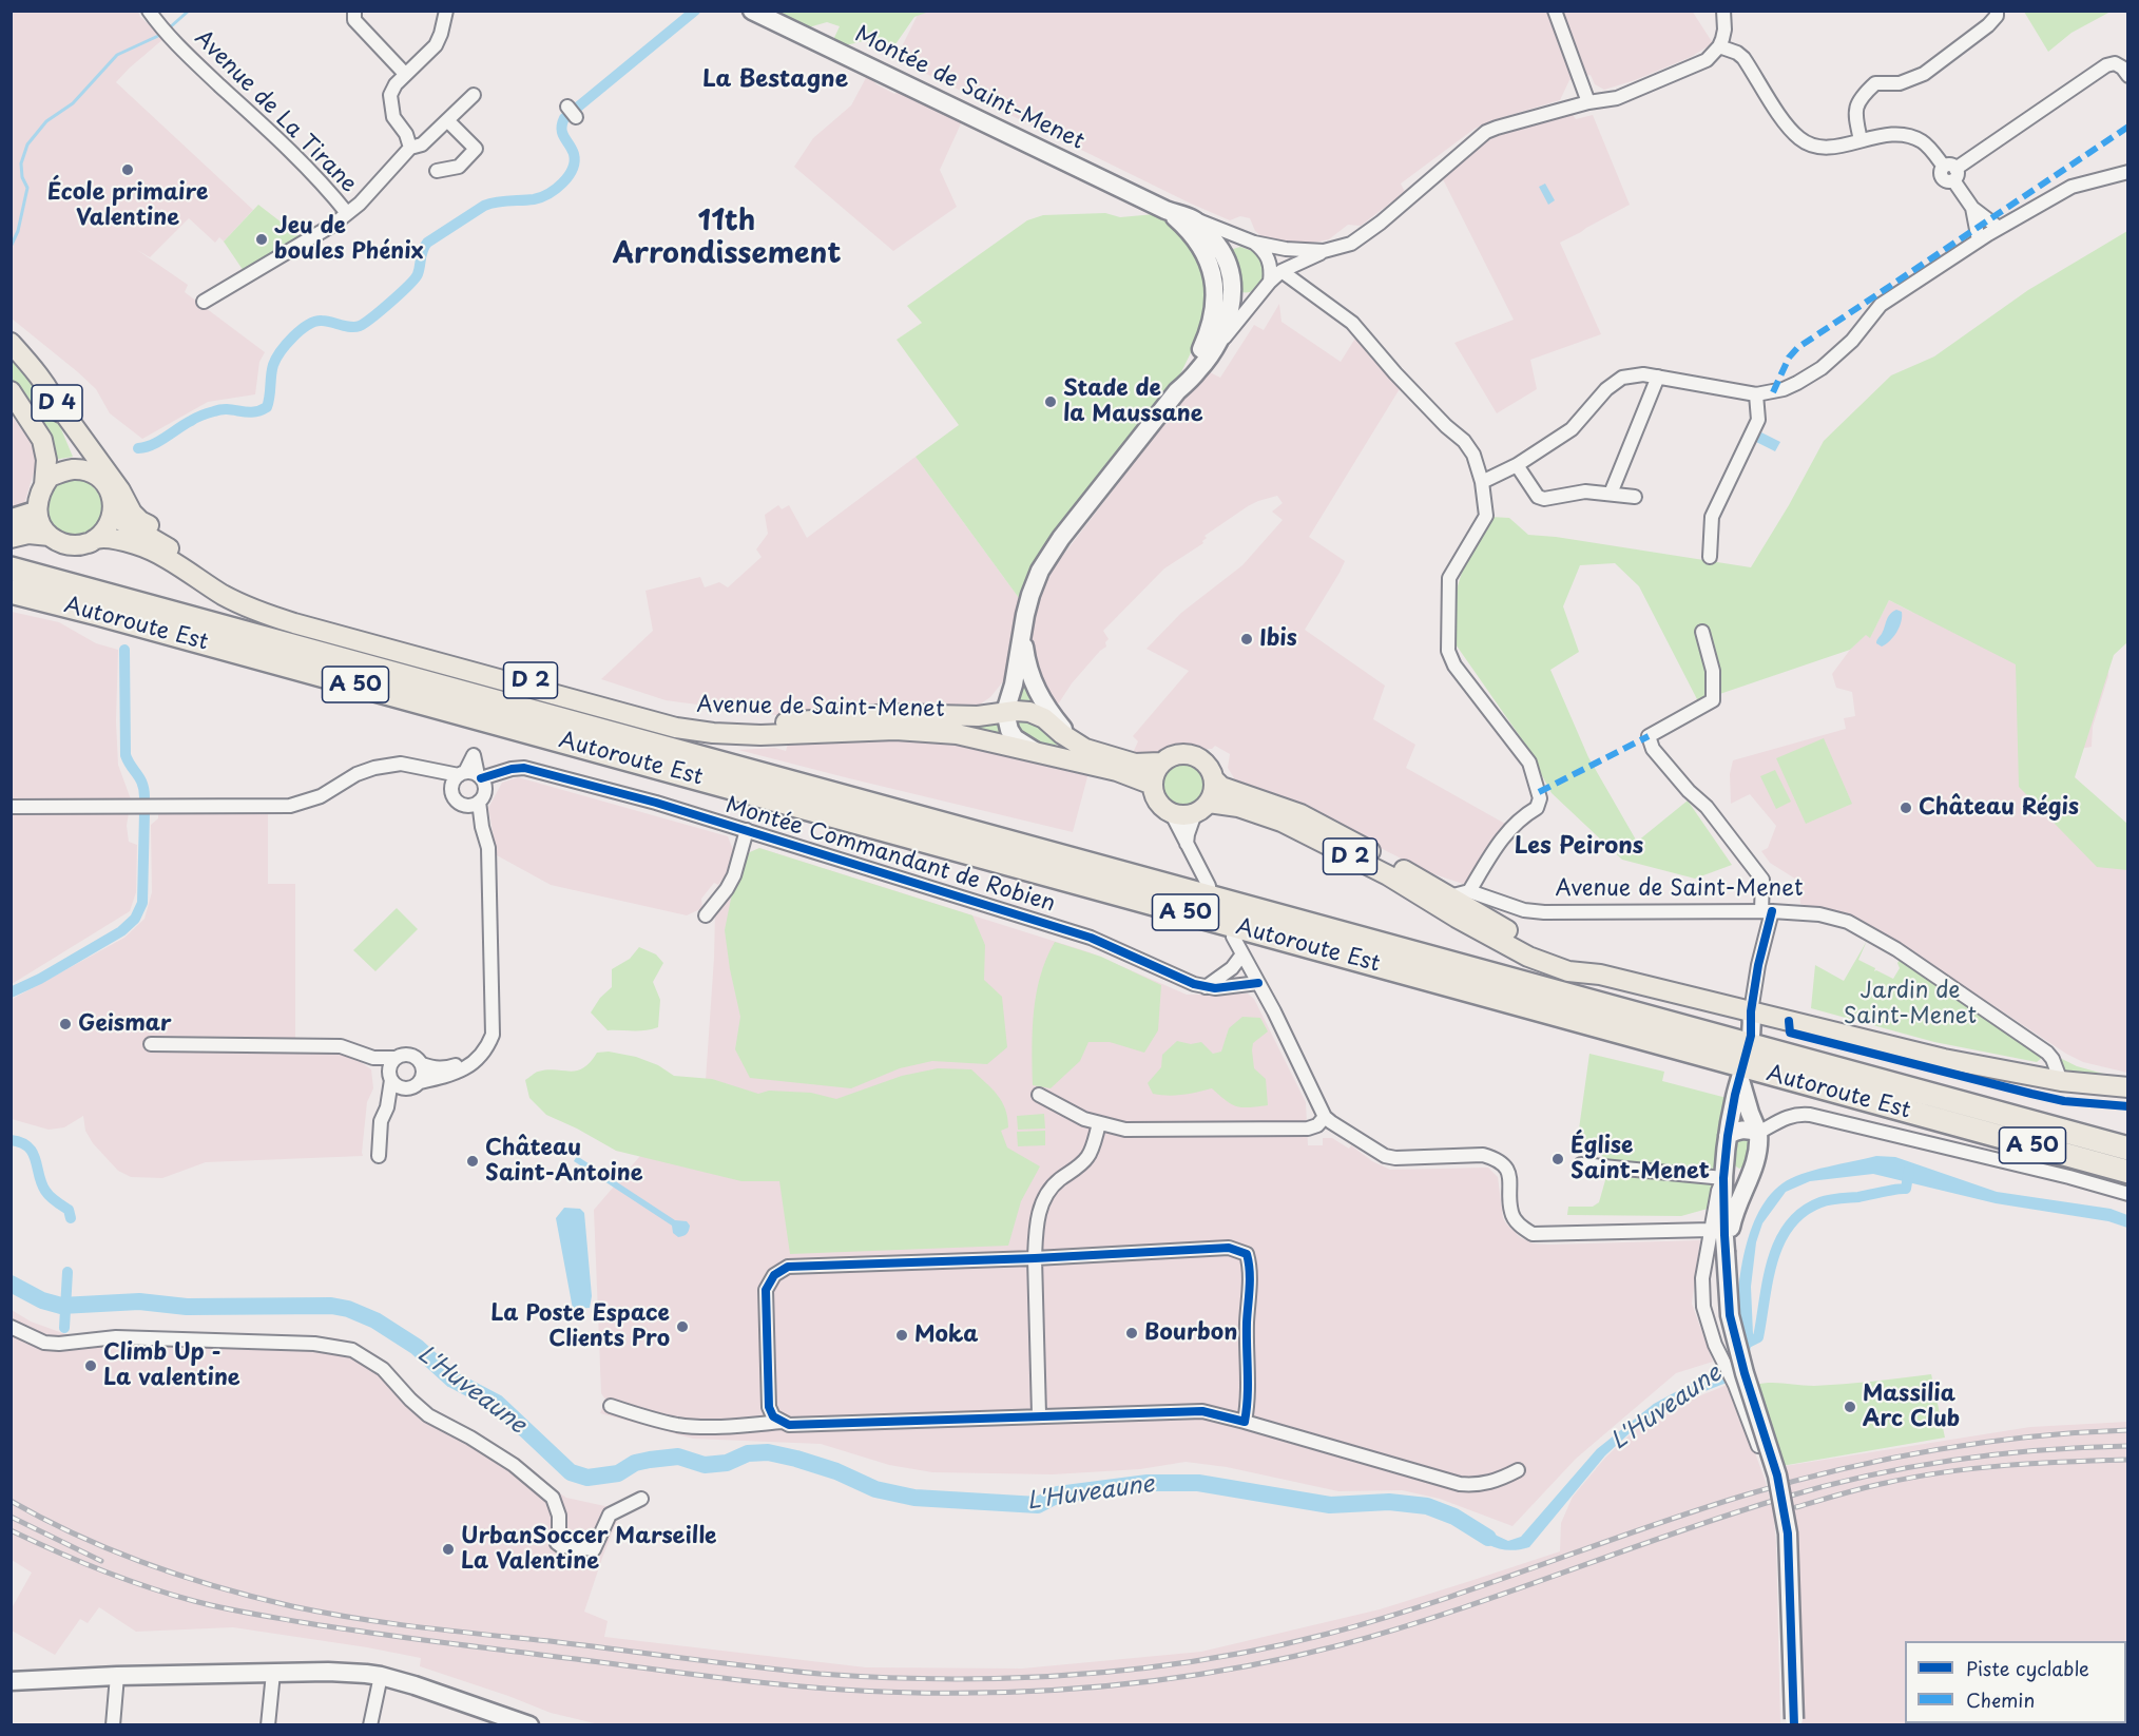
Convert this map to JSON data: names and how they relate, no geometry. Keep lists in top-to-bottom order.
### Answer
{
  "streets": {
    "highway": ["Autoroute Est", "A 50"],
    "main road": [
      "Montée de Saint-Menet",
      "D 4",
      "D 2",
      "Avenue de Saint-Menet"
    ],
    "street": ["Avenue de La Tirane", "Montée Commandant de Robien"]
  },
  "crossings": [
    ["Montée de Saint-Menet", "D 2"],
    ["Montée de Saint-Menet", "Avenue de Saint-Menet"],
    ["D 4", "Avenue de Saint-Menet"],
    ["D 2", "Avenue de Saint-Menet"]
  ],
  "districts": ["La Bestagne", "11th Arrondissement", "Les Peirons"],
  "water": ["L'Huveaune"],
  "parks": ["Jardin de Saint-Menet"],
  "places": [
    "École primaire Valentine",
    "Jeu de boules Phénix",
    "Stade de la Maussane",
    "Ibis",
    "Château Régis",
    "Geismar",
    "Église Saint-Menet",
    "Château Saint-Antoine",
    "La Poste Espace Clients Pro",
    "Bourbon",
    "Moka",
    "Climb Up - La valentine",
    "Massilia Arc Club",
    "UrbanSoccer Marseille La Valentine"
  ],
  "legend": ["Piste cyclable", "Chemin"]
}
